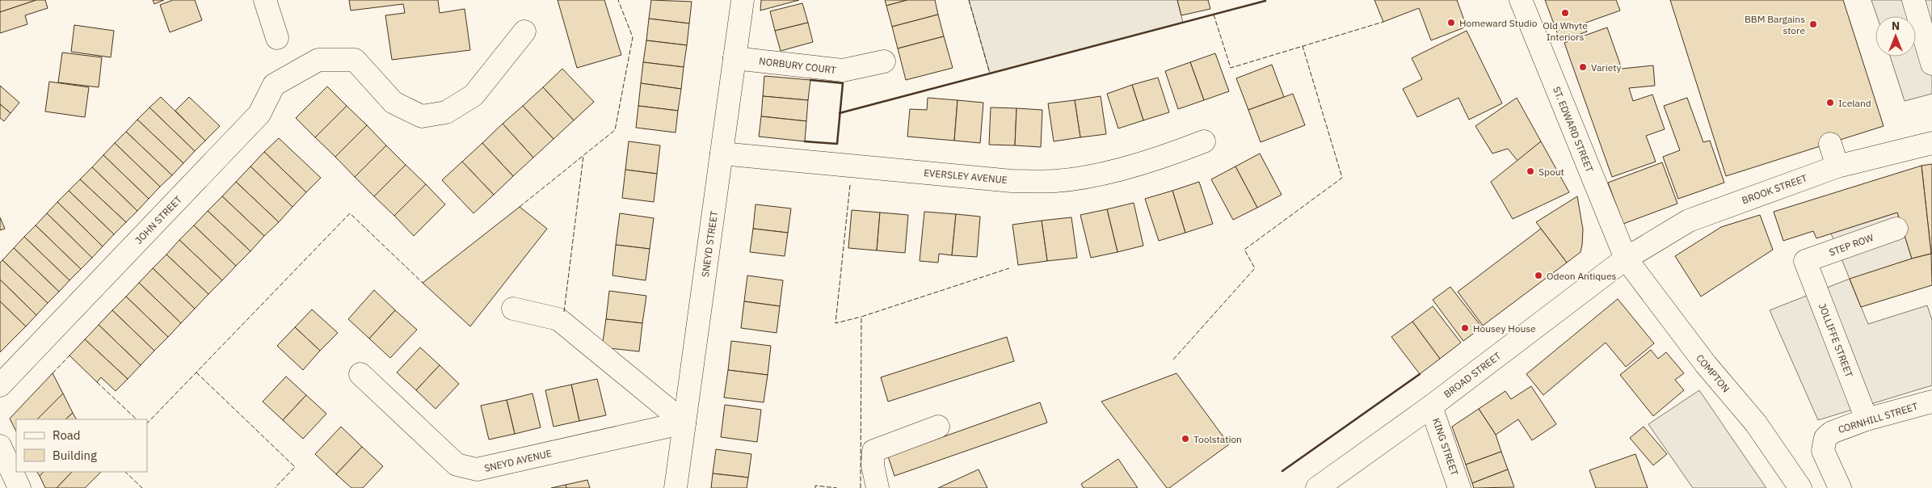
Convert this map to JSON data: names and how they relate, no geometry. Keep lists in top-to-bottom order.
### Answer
{
  "streets": {
    "main road": [
      "NORBURY COURT",
      "ST. EDWARD STREET",
      "EVERSLEY AVENUE",
      "BROOK STREET",
      "JOHN STREET",
      "SNEYD STREET",
      "STEP ROW",
      "JOLLIFFE STREET",
      "COMPTON",
      "BROAD STREET",
      "CORNHILL STREET",
      "KING STREET",
      "SNEYD AVENUE"
    ]
  },
  "crossings": [
    ["NORBURY COURT", "SNEYD STREET"],
    ["ST. EDWARD STREET", "BROOK STREET"],
    ["ST. EDWARD STREET", "COMPTON"],
    ["ST. EDWARD STREET", "BROAD STREET"],
    ["EVERSLEY AVENUE", "SNEYD STREET"],
    ["BROOK STREET", "COMPTON"],
    ["BROOK STREET", "BROAD STREET"],
    ["SNEYD STREET", "SNEYD AVENUE"],
    ["STEP ROW", "JOLLIFFE STREET"],
    ["JOLLIFFE STREET", "CORNHILL STREET"],
    ["COMPTON", "BROAD STREET"],
    ["BROAD STREET", "KING STREET"]
  ],
  "places": [
    "Old Whyte Interiors",
    "Homeward Studio",
    "BBM Bargains store",
    "Variety",
    "Iceland",
    "Spout",
    "Odeon Antiques",
    "Housey House",
    "Toolstation"
  ],
  "legend": ["Road", "Building"],
  "north": "top"
}
